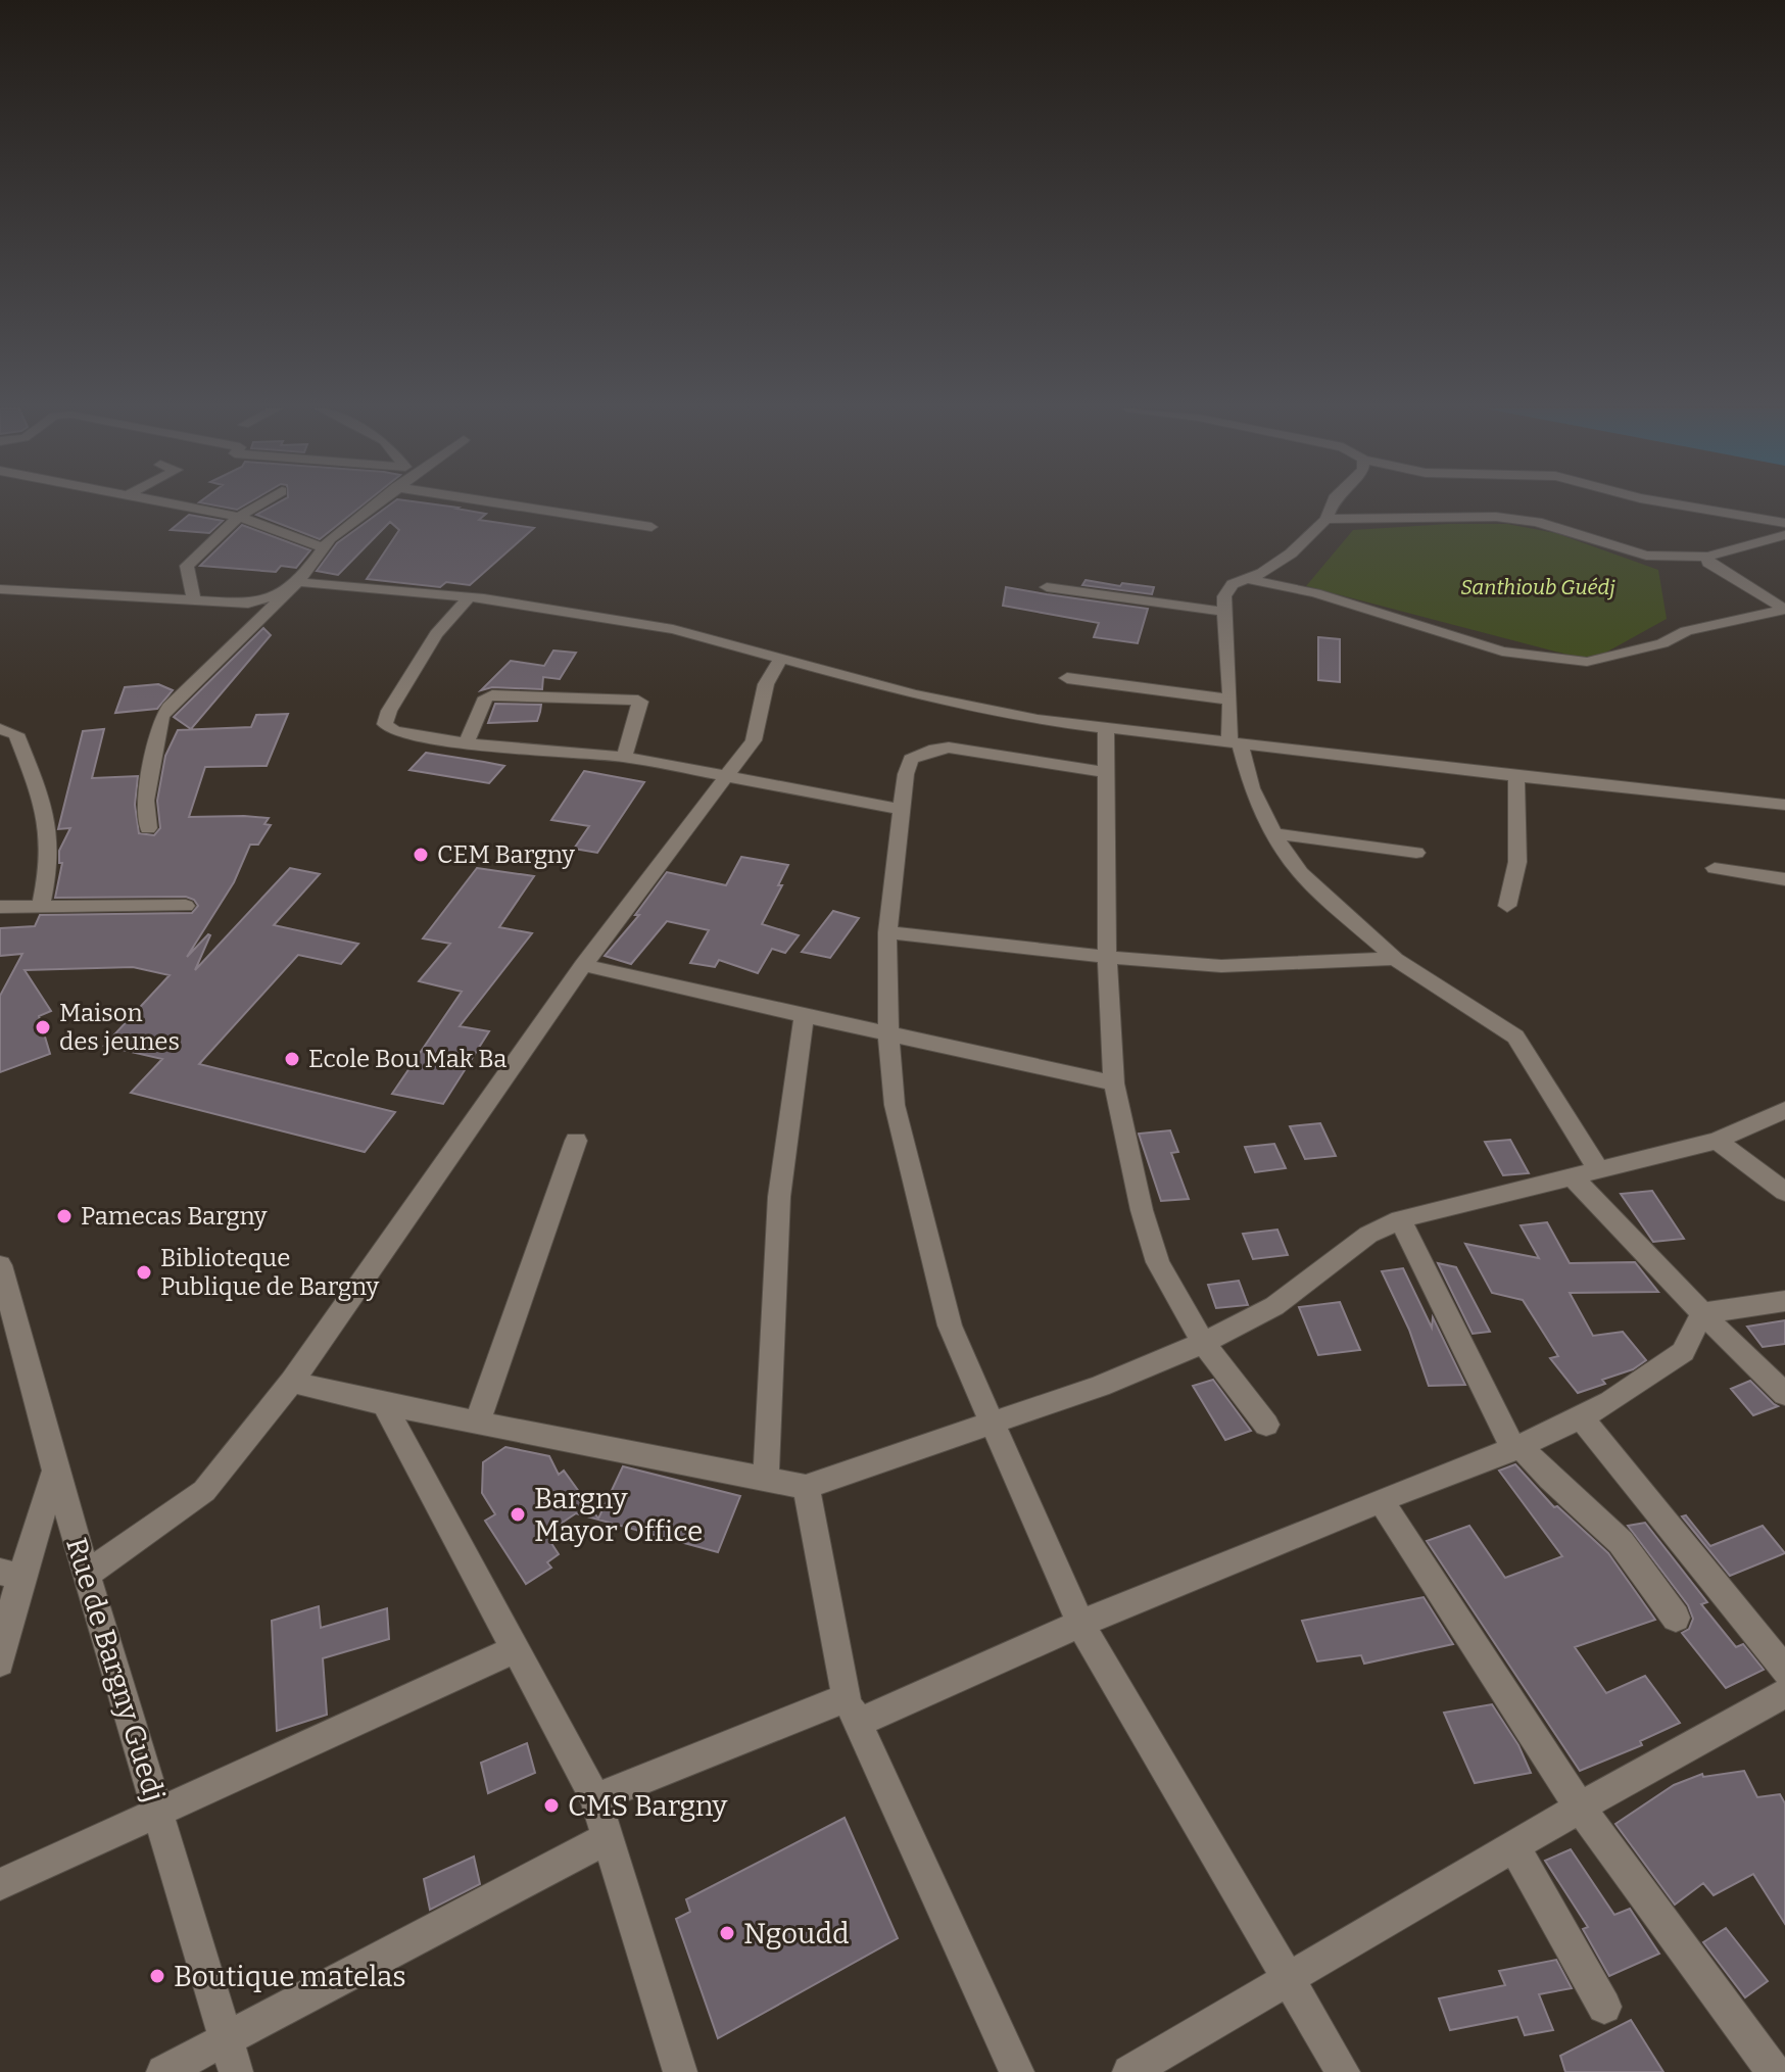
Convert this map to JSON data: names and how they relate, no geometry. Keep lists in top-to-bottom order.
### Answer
{
  "streets": {
    "street": ["Rue de Bargny Guedj"]
  },
  "parks": ["Santhioub Guédj"],
  "places": [
    "CEM Bargny",
    "Maison des jeunes",
    "Ecole Bou Mak Ba",
    "Pamecas Bargny",
    "Biblioteque Publique de Bargny",
    "Bargny Mayor Office",
    "CMS Bargny",
    "Ngoudd",
    "Boutique matelas"
  ]
}
